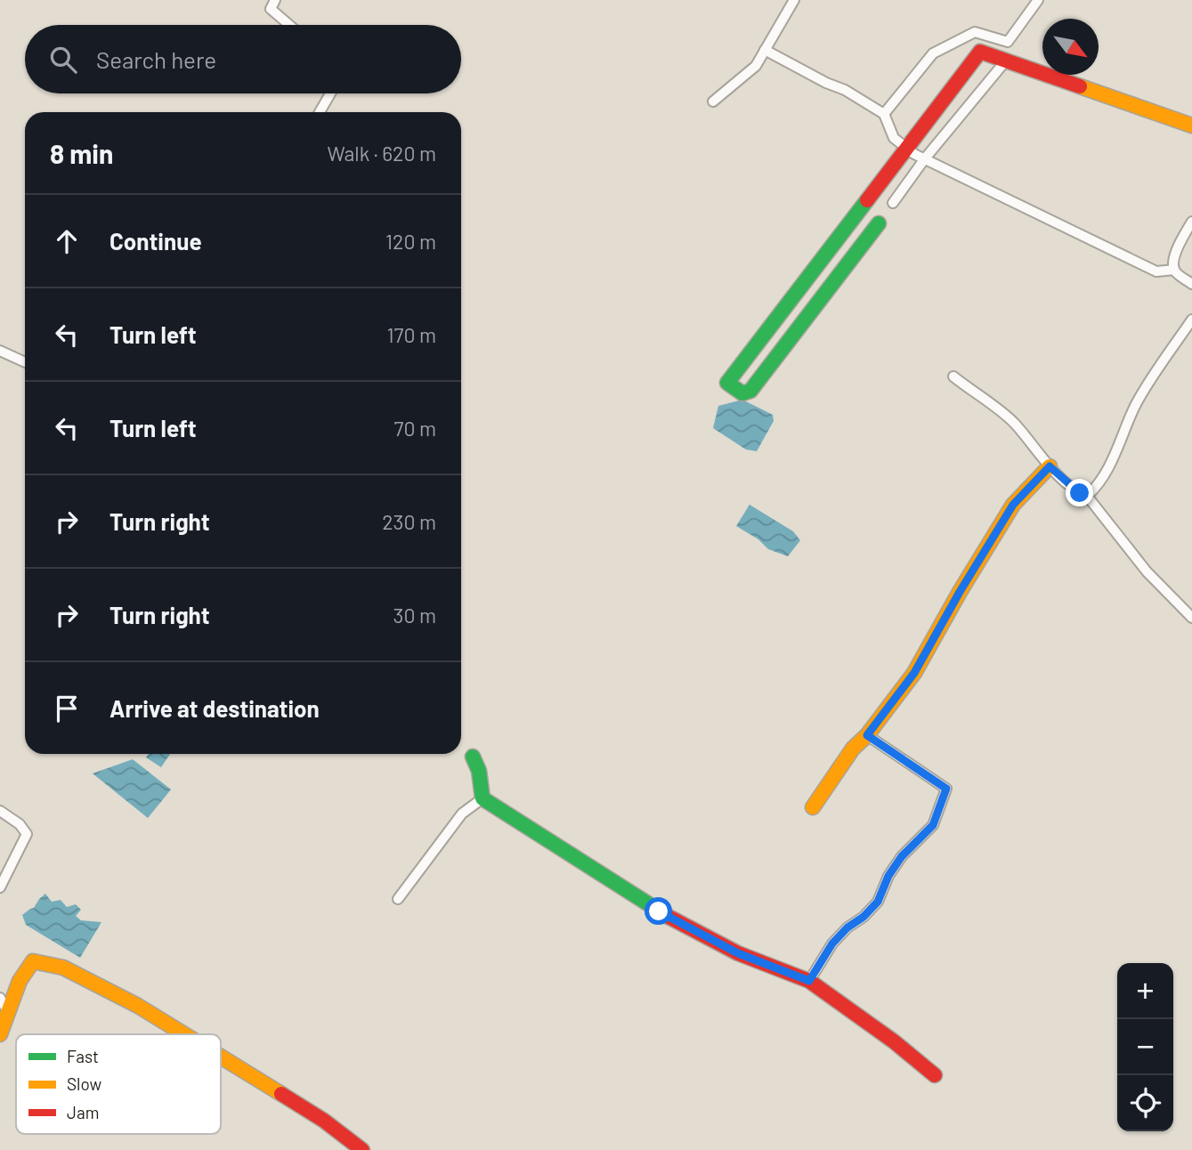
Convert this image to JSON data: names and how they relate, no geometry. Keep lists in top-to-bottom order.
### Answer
{
  "legend": ["Fast", "Slow", "Jam"],
  "north": "bottom right",
  "page": {
    "search": "Search here",
    "heading": ["8 min", "Walk · 620 m"],
    "list": [
      ["Continue", "120 m"],
      ["Turn left", "170 m"],
      ["Turn left", "70 m"],
      ["Turn right", "230 m"],
      ["Turn right", "30 m"],
      "Arrive at destination"
    ],
    "map_buttons": ["+", "−"]
  }
}
